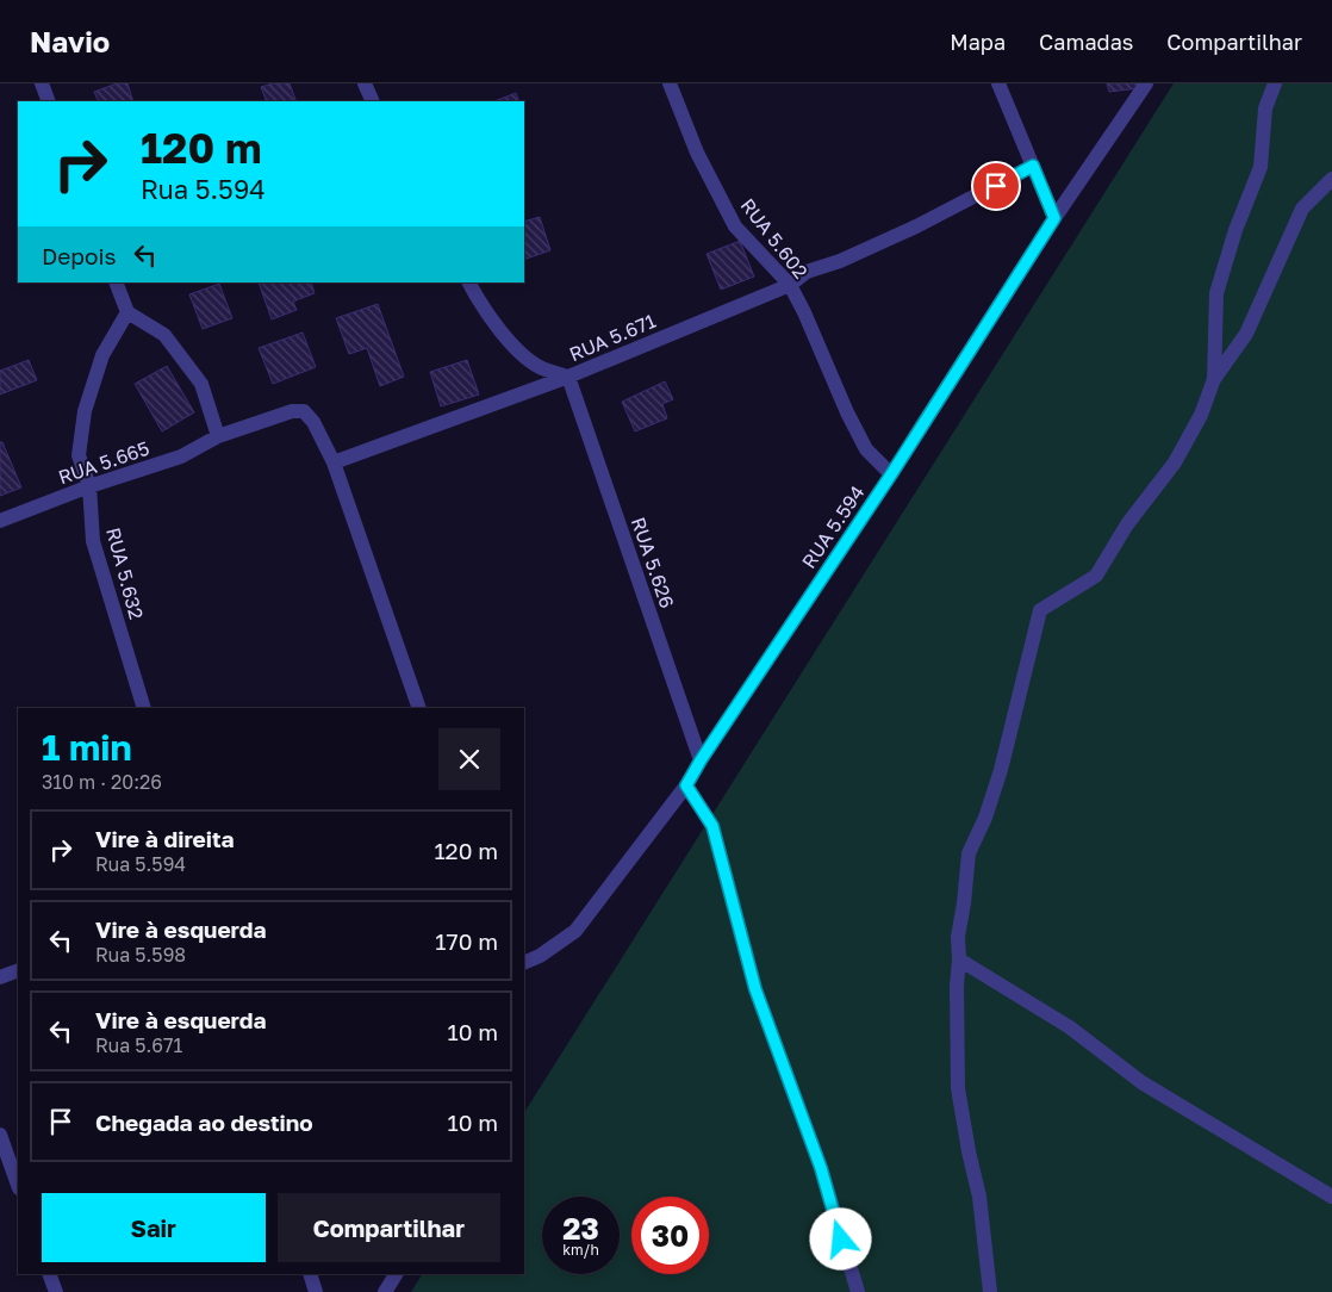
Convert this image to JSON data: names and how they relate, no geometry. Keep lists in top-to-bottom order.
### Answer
{
  "streets": {
    "street": [
      "RUA 5.602",
      "RUA 5.671",
      "RUA 5.665",
      "RUA 5.594",
      "RUA 5.626",
      "RUA 5.632"
    ]
  },
  "crossings": [
    ["RUA 5.602", "RUA 5.671"],
    ["RUA 5.602", "RUA 5.594"],
    ["RUA 5.671", "RUA 5.626"],
    ["RUA 5.665", "RUA 5.632"],
    ["RUA 5.594", "RUA 5.626"]
  ],
  "page": {
    "header": "Navio",
    "nav": ["Mapa", "Camadas", "Compartilhar"],
    "turn": ["120 m", "Rua 5.594"],
    "then": "Depois",
    "heading": ["1 min", "310 m · 20:26"],
    "list": [
      {
        "name": "Vire à direita",
        "note": "Rua 5.594",
        "value": "120 m"
      },
      {
        "name": "Vire à esquerda",
        "note": "Rua 5.598",
        "value": "170 m"
      },
      {
        "name": "Vire à esquerda",
        "note": "Rua 5.671",
        "value": "10 m"
      },
      {
        "name": "Chegada ao destino",
        "value": "10 m"
      }
    ],
    "buttons": ["Sair", "Compartilhar"],
    "speed": "23 km/h",
    "limit": "30"
  }
}
